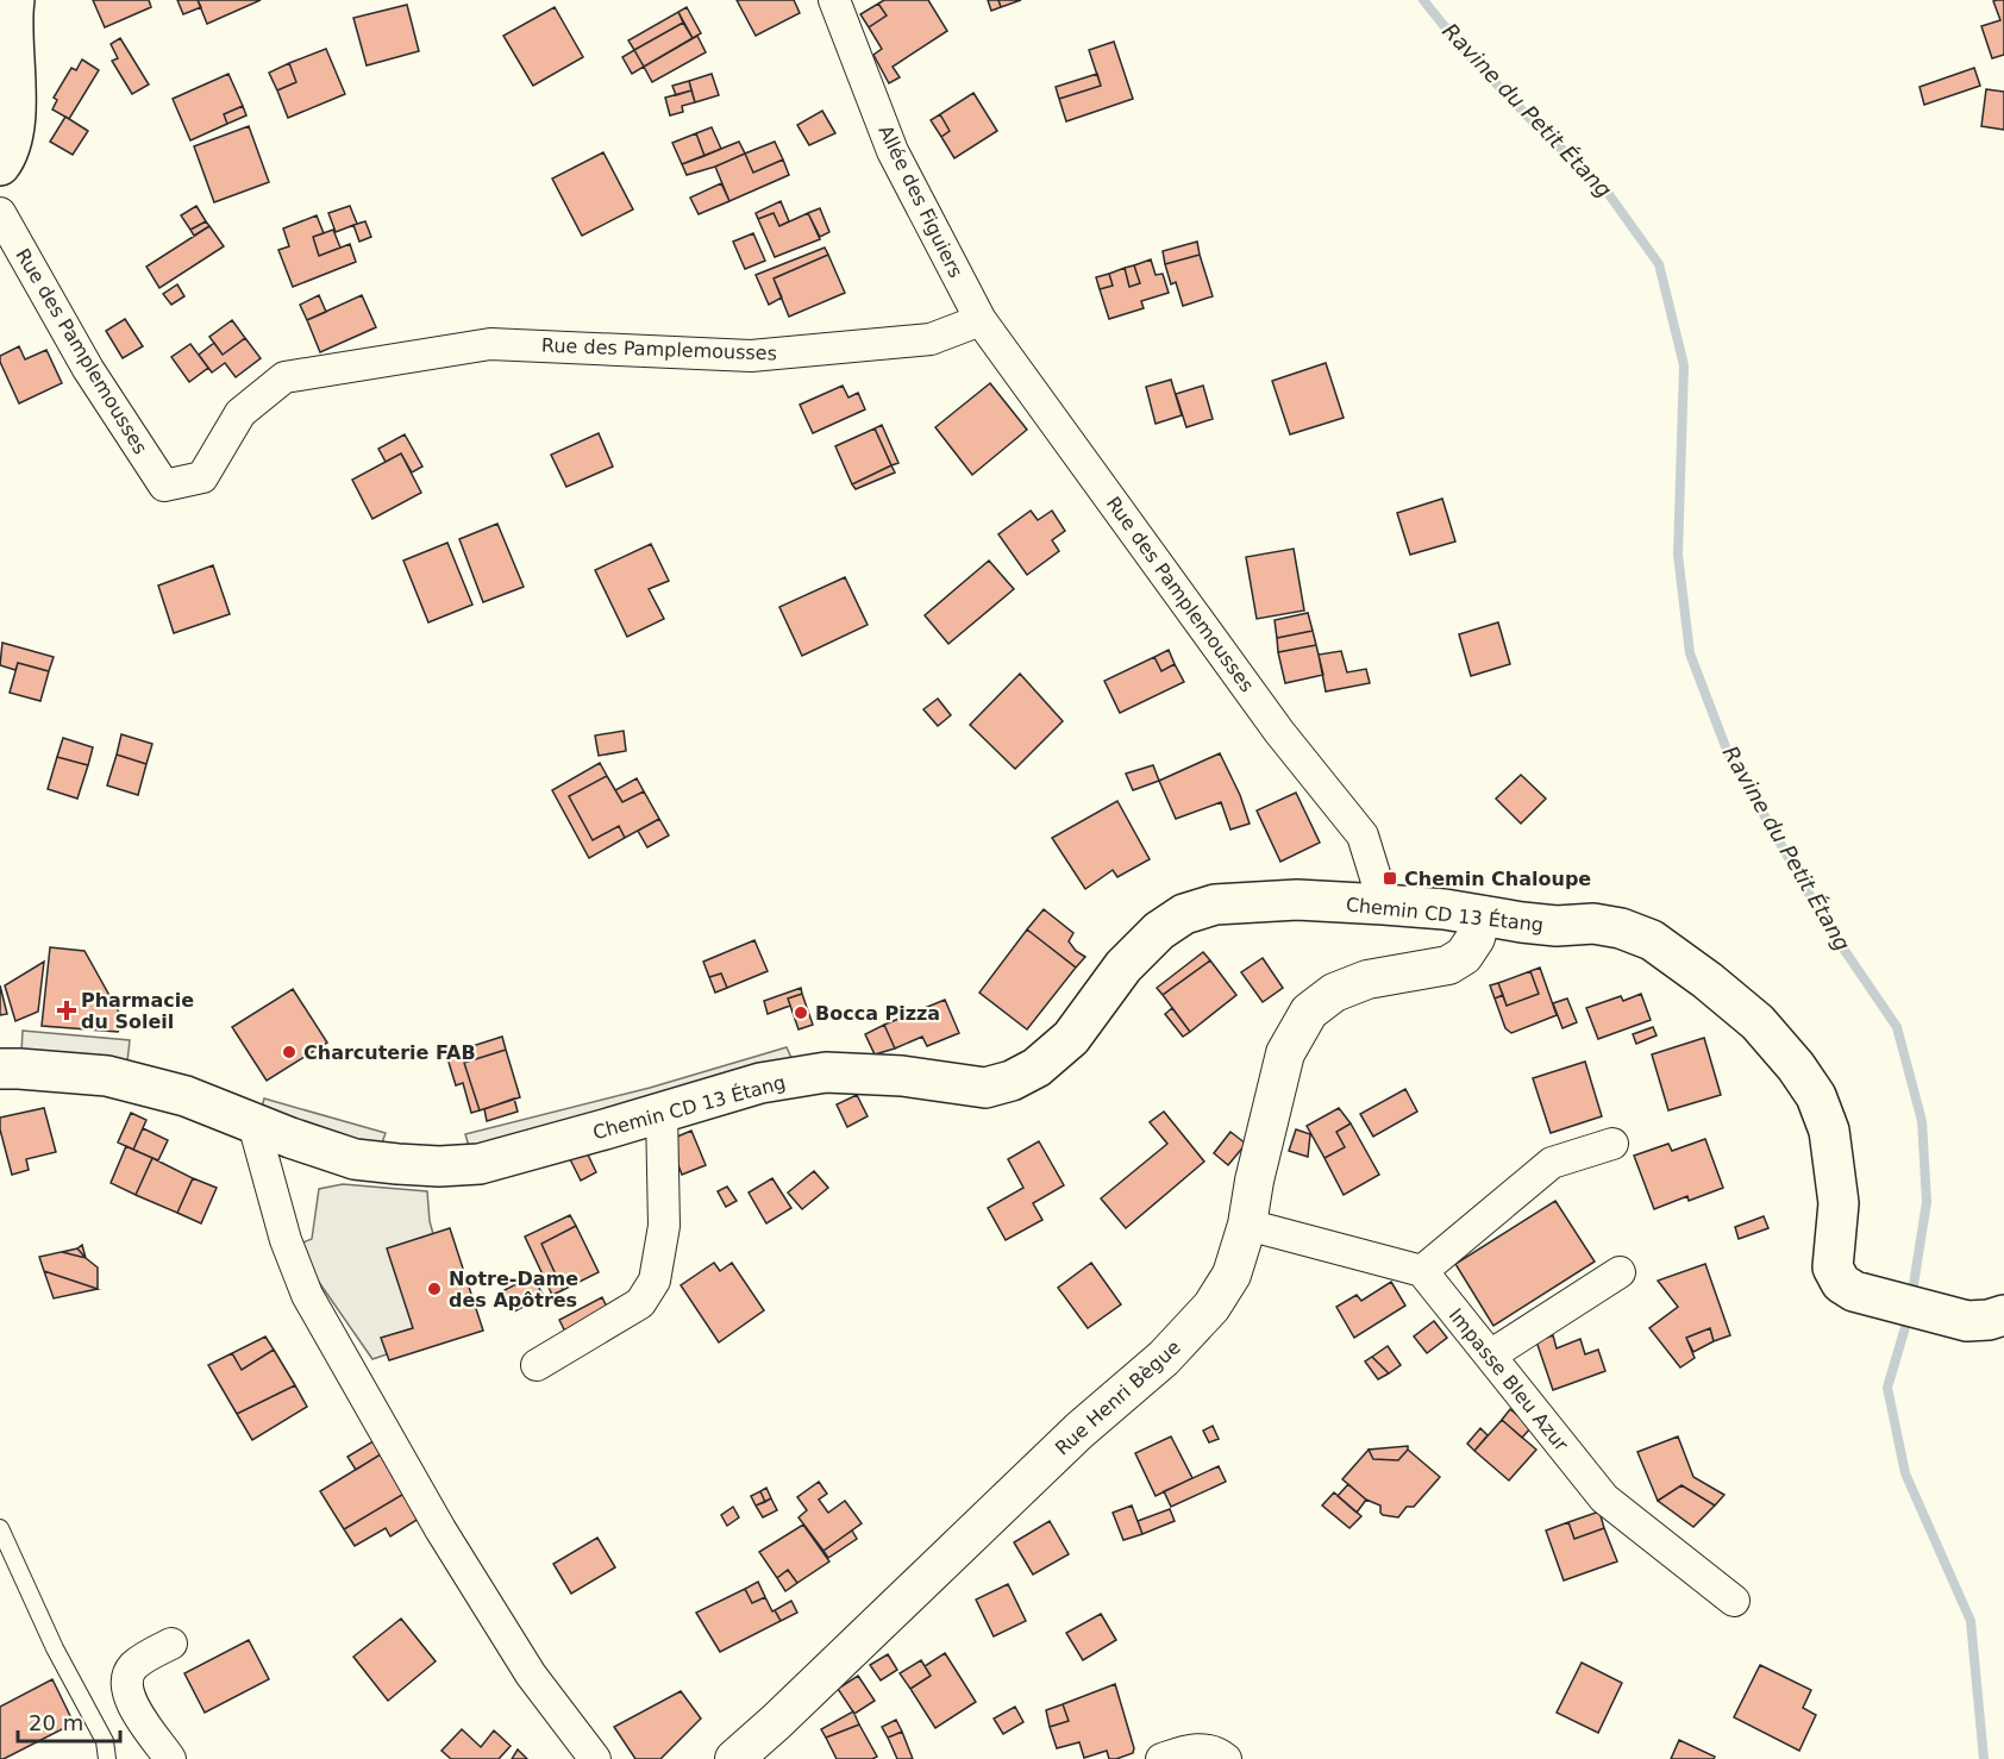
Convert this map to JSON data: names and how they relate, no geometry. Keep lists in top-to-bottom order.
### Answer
{
  "streets": {
    "main road": ["Chemin CD 13 Étang"],
    "street": [
      "Allée des Figuiers",
      "Rue des Pamplemousses",
      "Impasse Bleu Azur",
      "Rue Henri Bègue"
    ]
  },
  "crossings": [
    ["Allée des Figuiers", "Rue des Pamplemousses"],
    ["Rue des Pamplemousses", "Chemin CD 13 Étang"],
    ["Chemin CD 13 Étang", "Rue Henri Bègue"]
  ],
  "water": ["Ravine du Petit Étang"],
  "places": {
    "transit": ["Chemin Chaloupe"],
    "health": ["Pharmacie du Soleil"],
    "other": ["Bocca Pizza", "Charcuterie FAB", "Notre-Dame des Apôtres"]
  },
  "scale_bar": "20 m"
}
